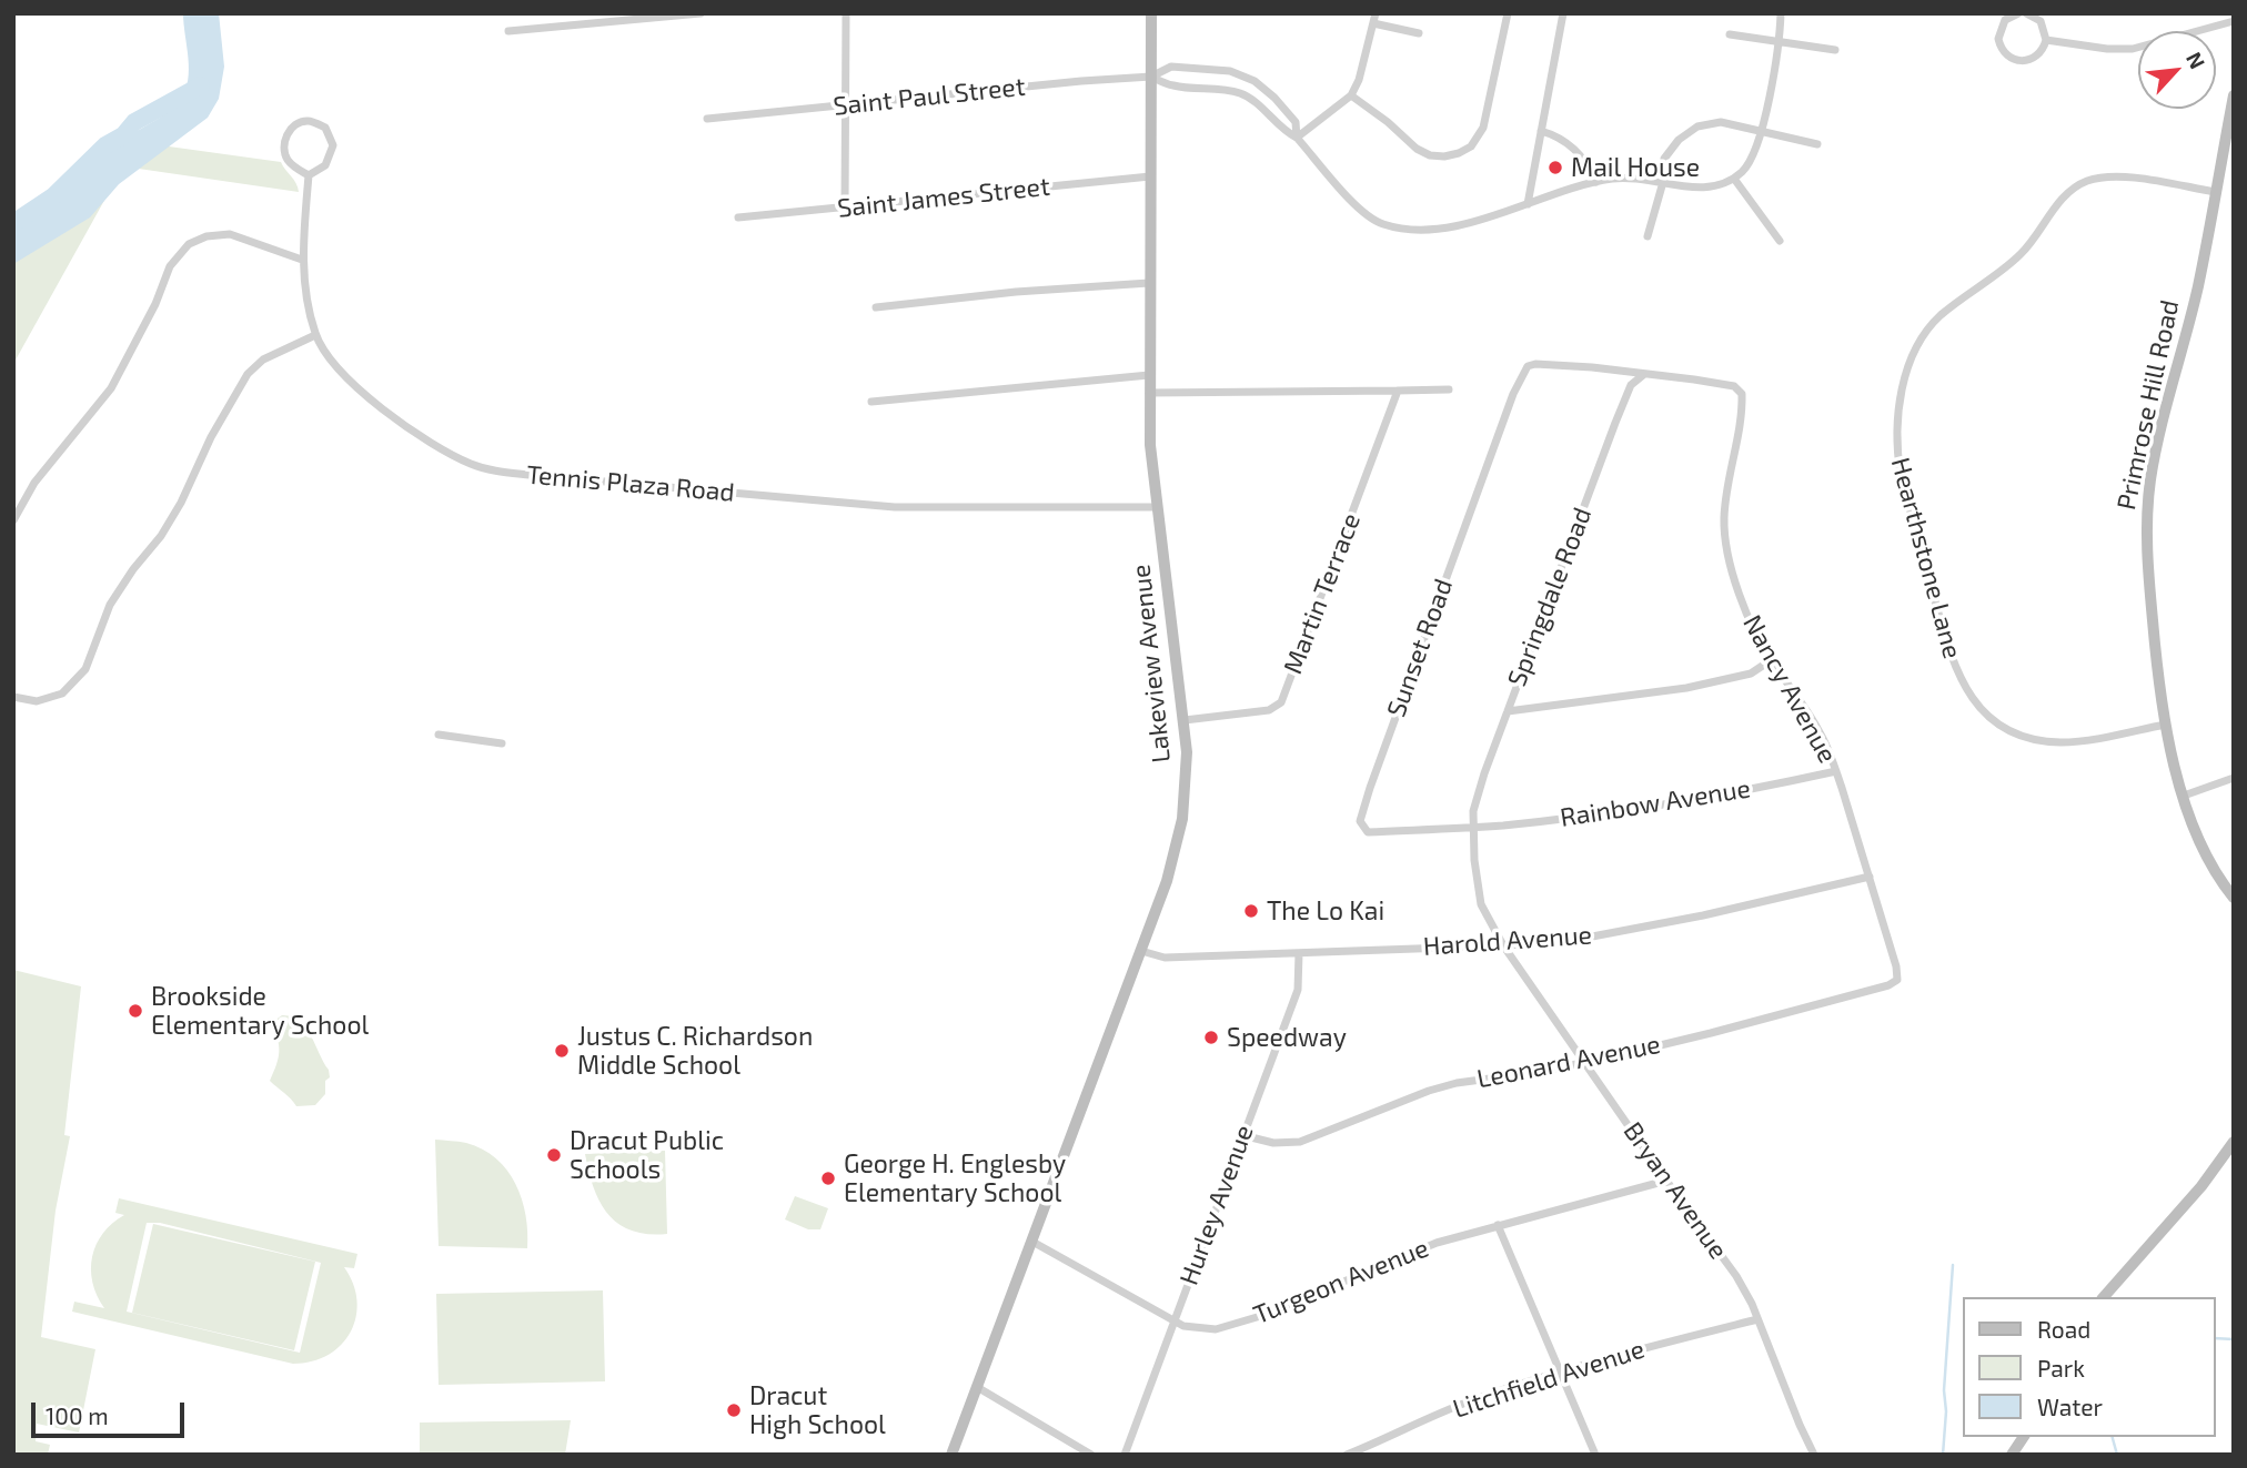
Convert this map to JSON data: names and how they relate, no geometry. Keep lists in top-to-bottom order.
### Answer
{
  "streets": {
    "main road": ["Primrose Hill Road", "Lakeview Avenue"],
    "street": [
      "Saint Paul Street",
      "Saint James Street",
      "Tennis Plaza Road",
      "Hearthstone Lane",
      "Martin Terrace",
      "Springdale Road",
      "Sunset Road",
      "Nancy Avenue",
      "Rainbow Avenue",
      "Harold Avenue",
      "Leonard Avenue",
      "Bryan Avenue",
      "Hurley Avenue",
      "Turgeon Avenue",
      "Litchfield Avenue"
    ]
  },
  "crossings": [
    ["Saint Paul Street", "Lakeview Avenue"],
    ["Saint James Street", "Lakeview Avenue"],
    ["Primrose Hill Road", "Hearthstone Lane"],
    ["Tennis Plaza Road", "Lakeview Avenue"],
    ["Martin Terrace", "Lakeview Avenue"],
    ["Springdale Road", "Sunset Road"],
    ["Springdale Road", "Nancy Avenue"],
    ["Springdale Road", "Rainbow Avenue"],
    ["Springdale Road", "Harold Avenue"],
    ["Springdale Road", "Bryan Avenue"],
    ["Sunset Road", "Nancy Avenue"],
    ["Sunset Road", "Rainbow Avenue"],
    ["Lakeview Avenue", "Harold Avenue"],
    ["Lakeview Avenue", "Turgeon Avenue"],
    ["Nancy Avenue", "Rainbow Avenue"],
    ["Nancy Avenue", "Harold Avenue"],
    ["Nancy Avenue", "Leonard Avenue"],
    ["Harold Avenue", "Bryan Avenue"],
    ["Harold Avenue", "Hurley Avenue"],
    ["Leonard Avenue", "Bryan Avenue"],
    ["Leonard Avenue", "Hurley Avenue"],
    ["Bryan Avenue", "Turgeon Avenue"],
    ["Bryan Avenue", "Litchfield Avenue"],
    ["Hurley Avenue", "Turgeon Avenue"]
  ],
  "places": [
    "Mail House",
    "The Lo Kai",
    "Brookside Elementary School",
    "Speedway",
    "Justus C. Richardson Middle School",
    "Dracut Public Schools",
    "George H. Englesby Elementary School",
    "Dracut High School"
  ],
  "legend": ["Road", "Park", "Water"],
  "scale_bar": "100 m",
  "north": "top right"
}
